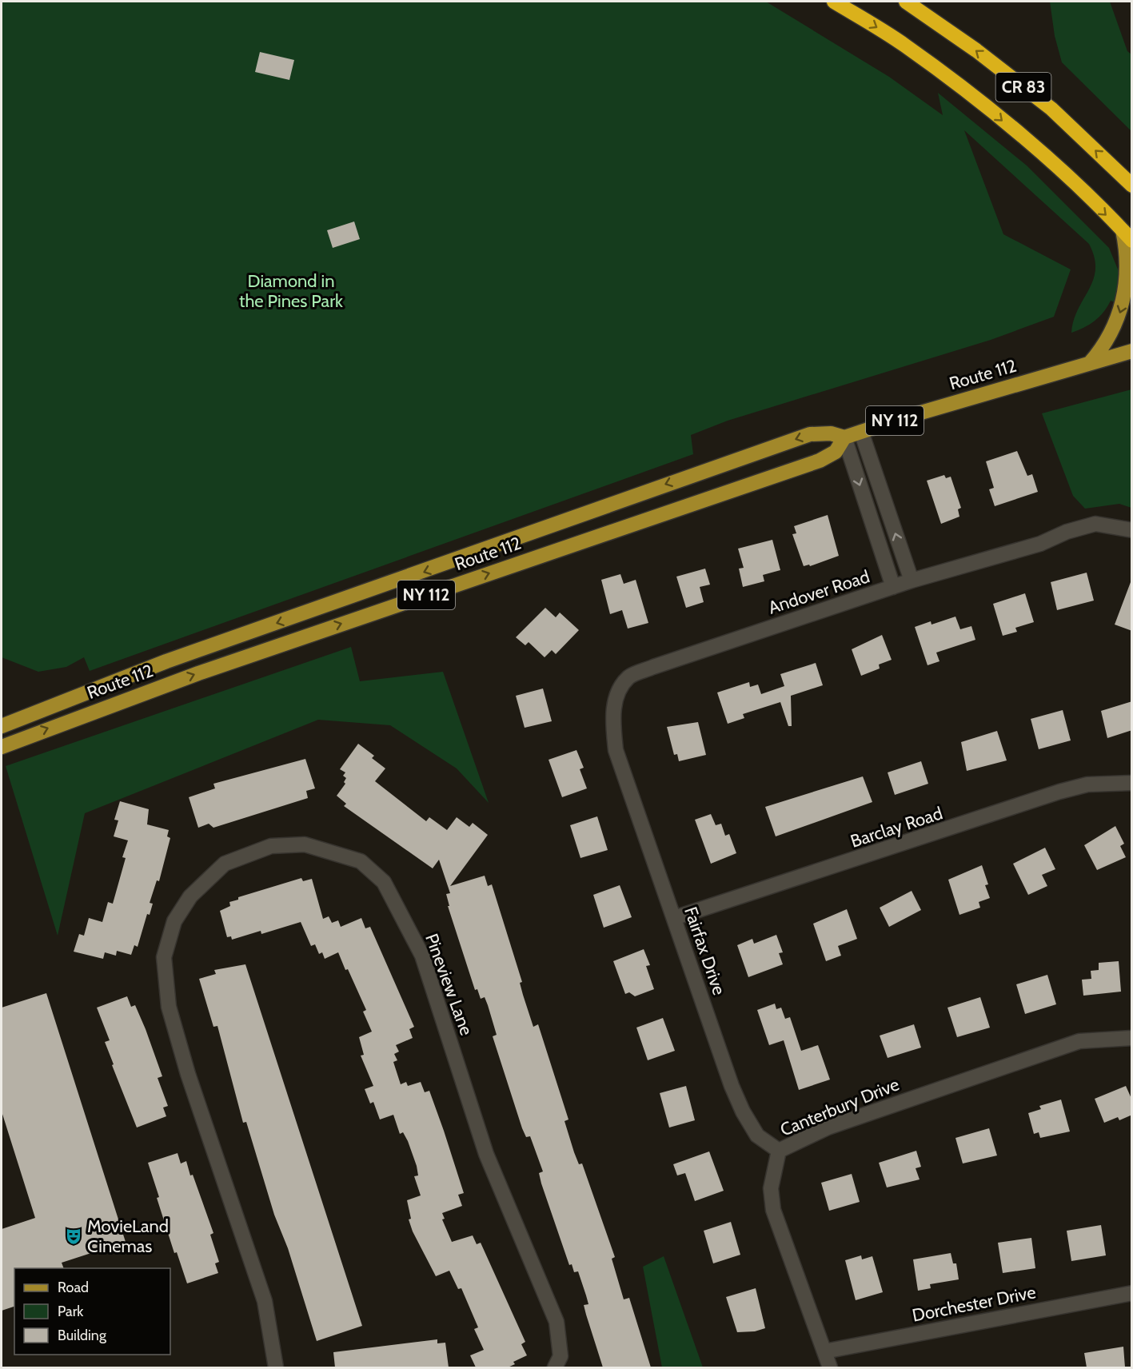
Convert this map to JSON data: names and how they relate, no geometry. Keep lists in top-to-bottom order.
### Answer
{
  "streets": {
    "highway": ["CR 83"],
    "main road": ["Route 112", "NY 112"],
    "street": [
      "Andover Road",
      "Barclay Road",
      "Fairfax Drive",
      "Pineview Lane",
      "Canterbury Drive",
      "Dorchester Drive"
    ]
  },
  "crossings": [
    ["Andover Road", "Fairfax Drive"],
    ["Barclay Road", "Fairfax Drive"],
    ["Fairfax Drive", "Canterbury Drive"],
    ["Canterbury Drive", "Dorchester Drive"]
  ],
  "parks": ["Diamond in the Pines Park"],
  "places": {
    "theatre": ["MovieLand Cinemas"]
  },
  "legend": ["Road", "Park", "Building"]
}
